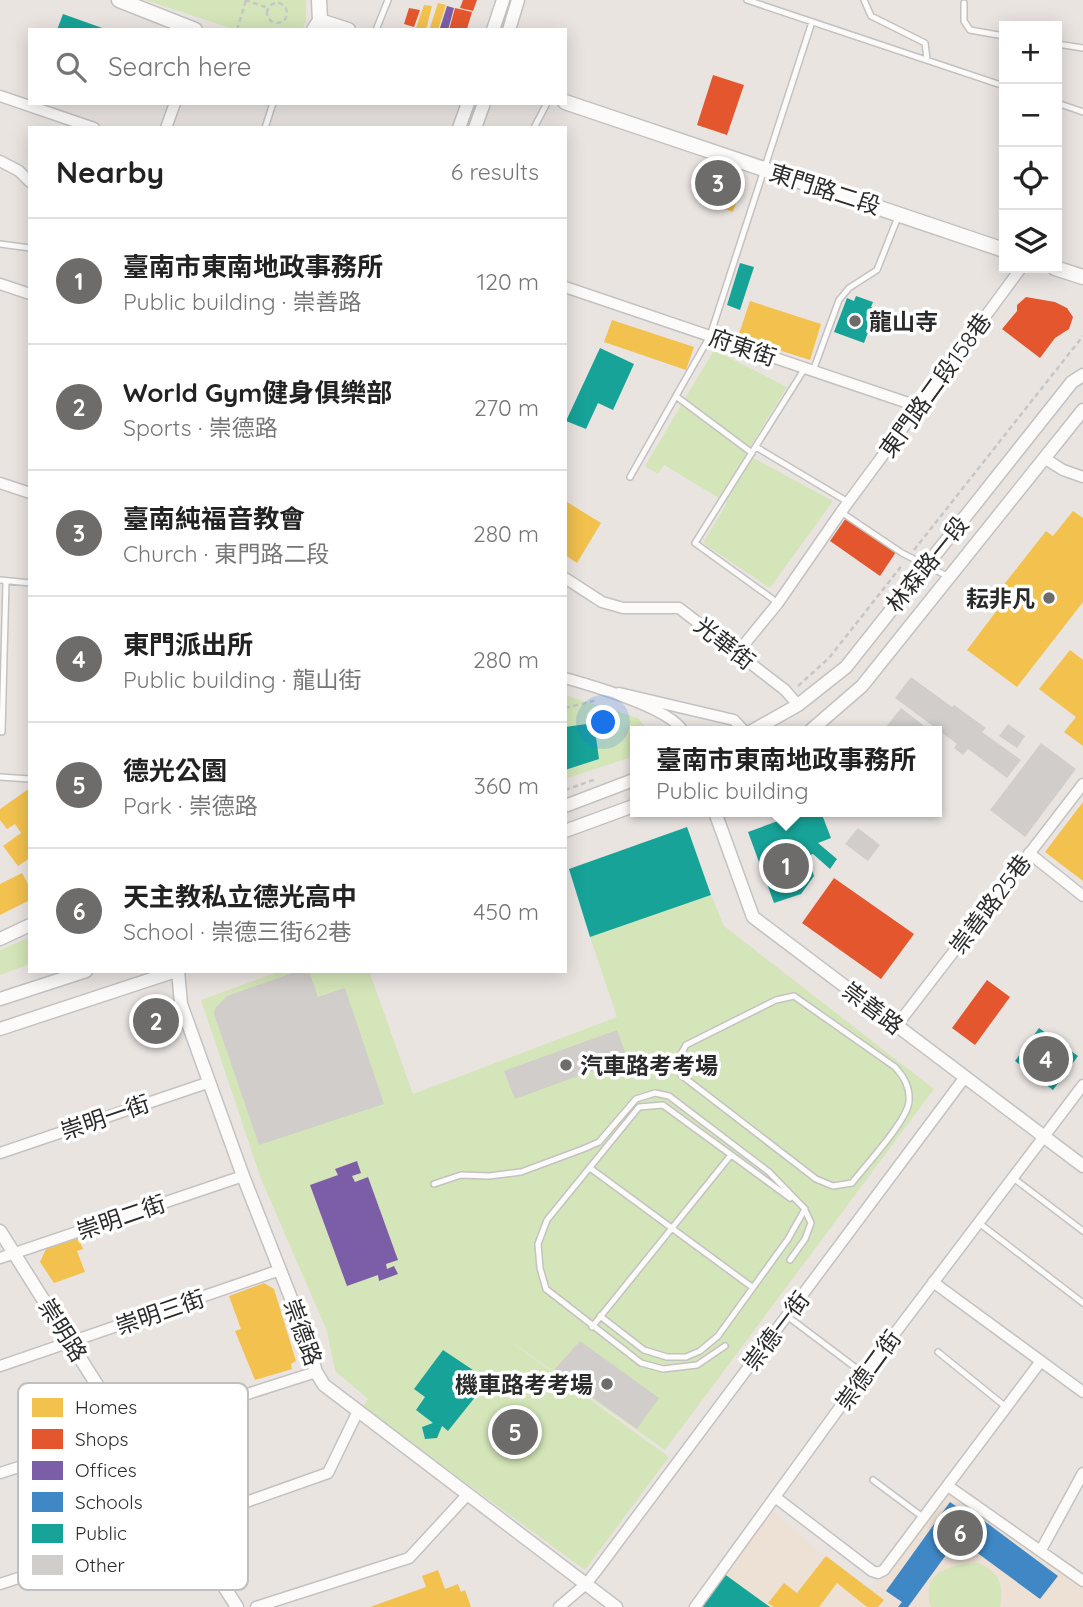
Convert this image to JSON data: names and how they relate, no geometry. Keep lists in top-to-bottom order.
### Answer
{
  "streets": {
    "main road": ["東門路二段"],
    "street": [
      "府東街",
      "東門路二段158巷",
      "林森路一段",
      "光華街",
      "崇善路25巷",
      "崇善路",
      "崇明一街",
      "崇明二街",
      "崇明三街",
      "崇明路",
      "崇德一街",
      "崇德路",
      "崇德二街"
    ]
  },
  "crossings": [
    ["府東街", "東門路二段158巷"],
    ["東門路二段158巷", "光華街"],
    ["林森路一段", "光華街"],
    ["崇善路25巷", "崇善路"],
    ["崇善路", "崇德一街"],
    ["崇善路", "崇德二街"],
    ["崇明一街", "崇德路"],
    ["崇明二街", "崇明路"],
    ["崇明二街", "崇德路"],
    ["崇明三街", "崇明路"],
    ["崇明三街", "崇德路"],
    ["崇德一街", "崇德路"]
  ],
  "places": [
    "龍山寺",
    "耘非凡",
    "汽車路考考場",
    "機車路考考場"
  ],
  "legend": [
    "Homes",
    "Shops",
    "Offices",
    "Schools",
    "Public",
    "Other"
  ],
  "page": {
    "map_buttons": ["+", "−"],
    "search": "Search here",
    "heading": ["Nearby", "6 results"],
    "pins": [
      "3",
      "1",
      "2",
      "4",
      "5",
      "6"
    ],
    "list": [
      {
        "mark": "1",
        "name": "臺南市東南地政事務所",
        "note": "Public building · 崇善路",
        "value": "120 m"
      },
      {
        "mark": "2",
        "name": "World Gym健身俱樂部",
        "note": "Sports · 崇德路",
        "value": "270 m"
      },
      {
        "mark": "3",
        "name": "臺南純福音教會",
        "note": "Church · 東門路二段",
        "value": "280 m"
      },
      {
        "mark": "4",
        "name": "東門派出所",
        "note": "Public building · 龍山街",
        "value": "280 m"
      },
      {
        "mark": "5",
        "name": "德光公園",
        "note": "Park · 崇德路",
        "value": "360 m"
      },
      {
        "mark": "6",
        "name": "天主教私立德光高中",
        "note": "School · 崇德三街62巷",
        "value": "450 m"
      }
    ],
    "popup": ["臺南市東南地政事務所", "Public building"]
  }
}
